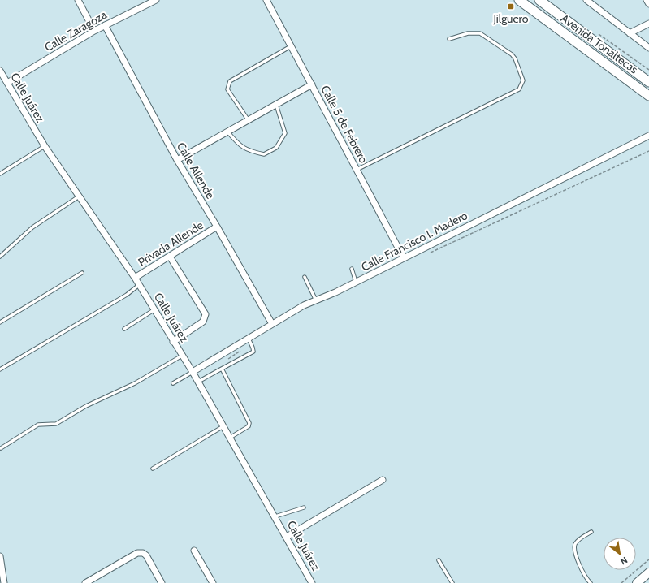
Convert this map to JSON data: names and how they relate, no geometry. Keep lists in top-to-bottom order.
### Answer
{
  "streets": {
    "main road": ["Avenida Tonaltecas"],
    "street": [
      "Calle Zaragoza",
      "Calle Juárez",
      "Calle 5 de Febrero",
      "Calle Allende",
      "Calle Francisco I. Madero",
      "Privada Allende"
    ]
  },
  "crossings": [
    ["Calle Zaragoza", "Calle Juárez"],
    ["Calle Zaragoza", "Calle Allende"],
    ["Calle Juárez", "Calle Francisco I. Madero"],
    ["Calle Juárez", "Privada Allende"],
    ["Calle 5 de Febrero", "Calle Francisco I. Madero"],
    ["Calle Allende", "Calle Francisco I. Madero"],
    ["Calle Allende", "Privada Allende"]
  ],
  "places": {
    "transit": ["Jilguero"]
  },
  "north": "bottom right"
}
